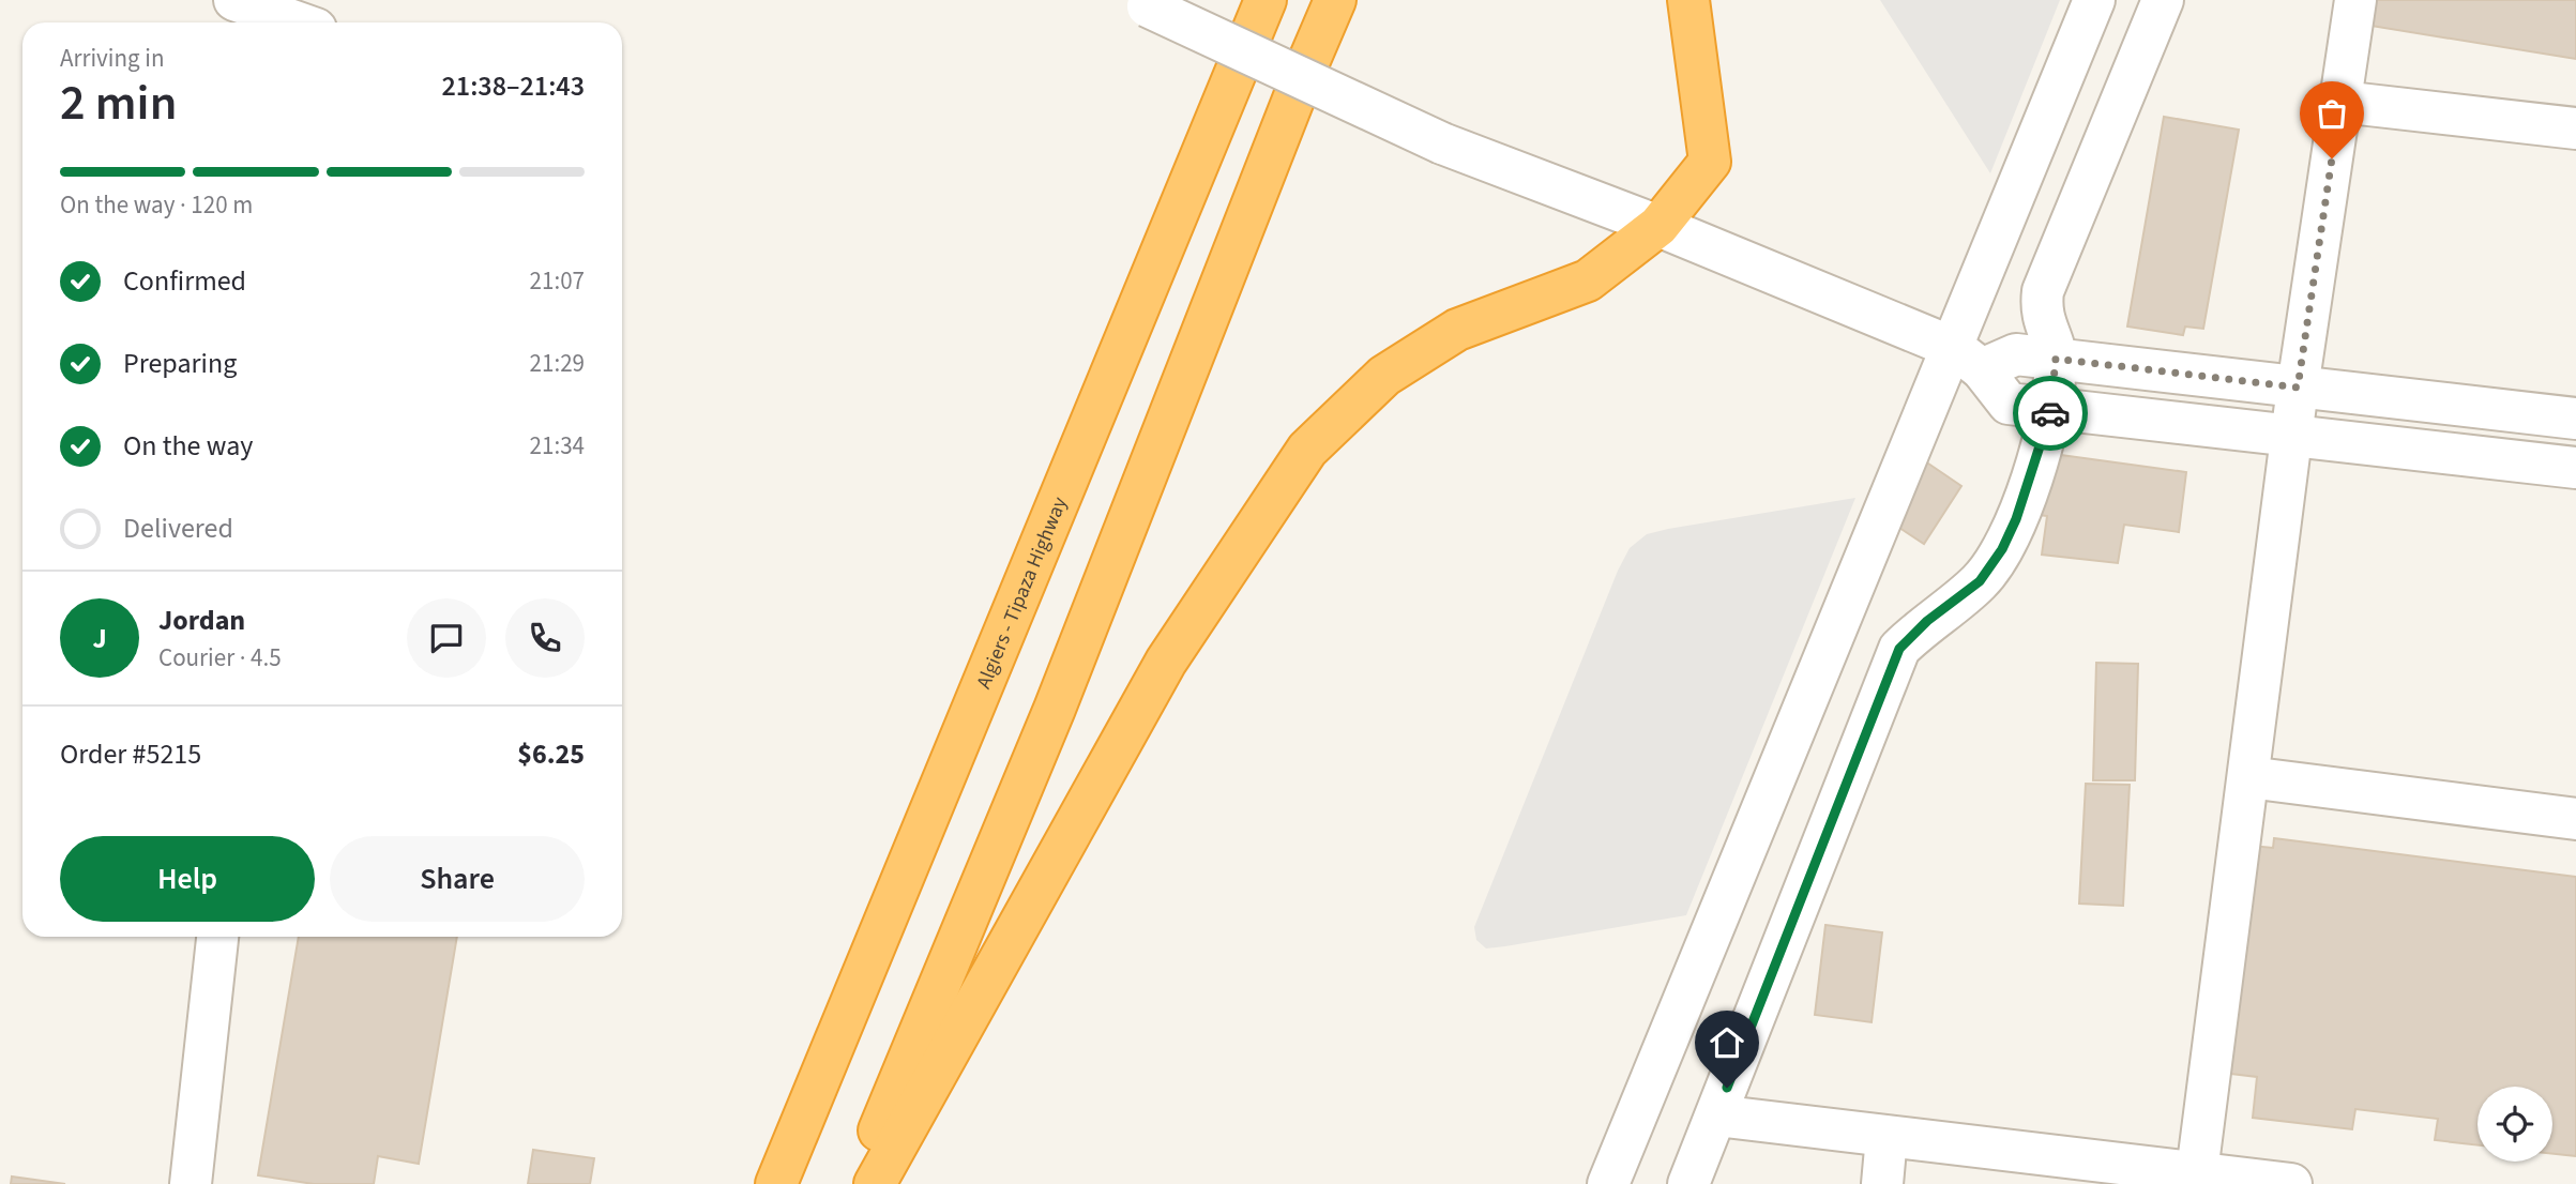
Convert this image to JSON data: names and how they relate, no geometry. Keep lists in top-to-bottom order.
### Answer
{
  "streets": {
    "highway": ["Algiers - Tipaza Highway"]
  },
  "page": {
    "heading": ["2 min", "Arriving in", "21:38–21:43"],
    "panel": [
      "Jordan",
      "Courier · 4.5",
      "Order #5215",
      "$6.25"
    ],
    "bar": "On the way · 120 m",
    "list": [
      ["Confirmed", "21:07"],
      ["Preparing", "21:29"],
      ["On the way", "21:34"],
      "Delivered"
    ],
    "round": "J",
    "buttons": ["Help", "Share"]
  }
}
